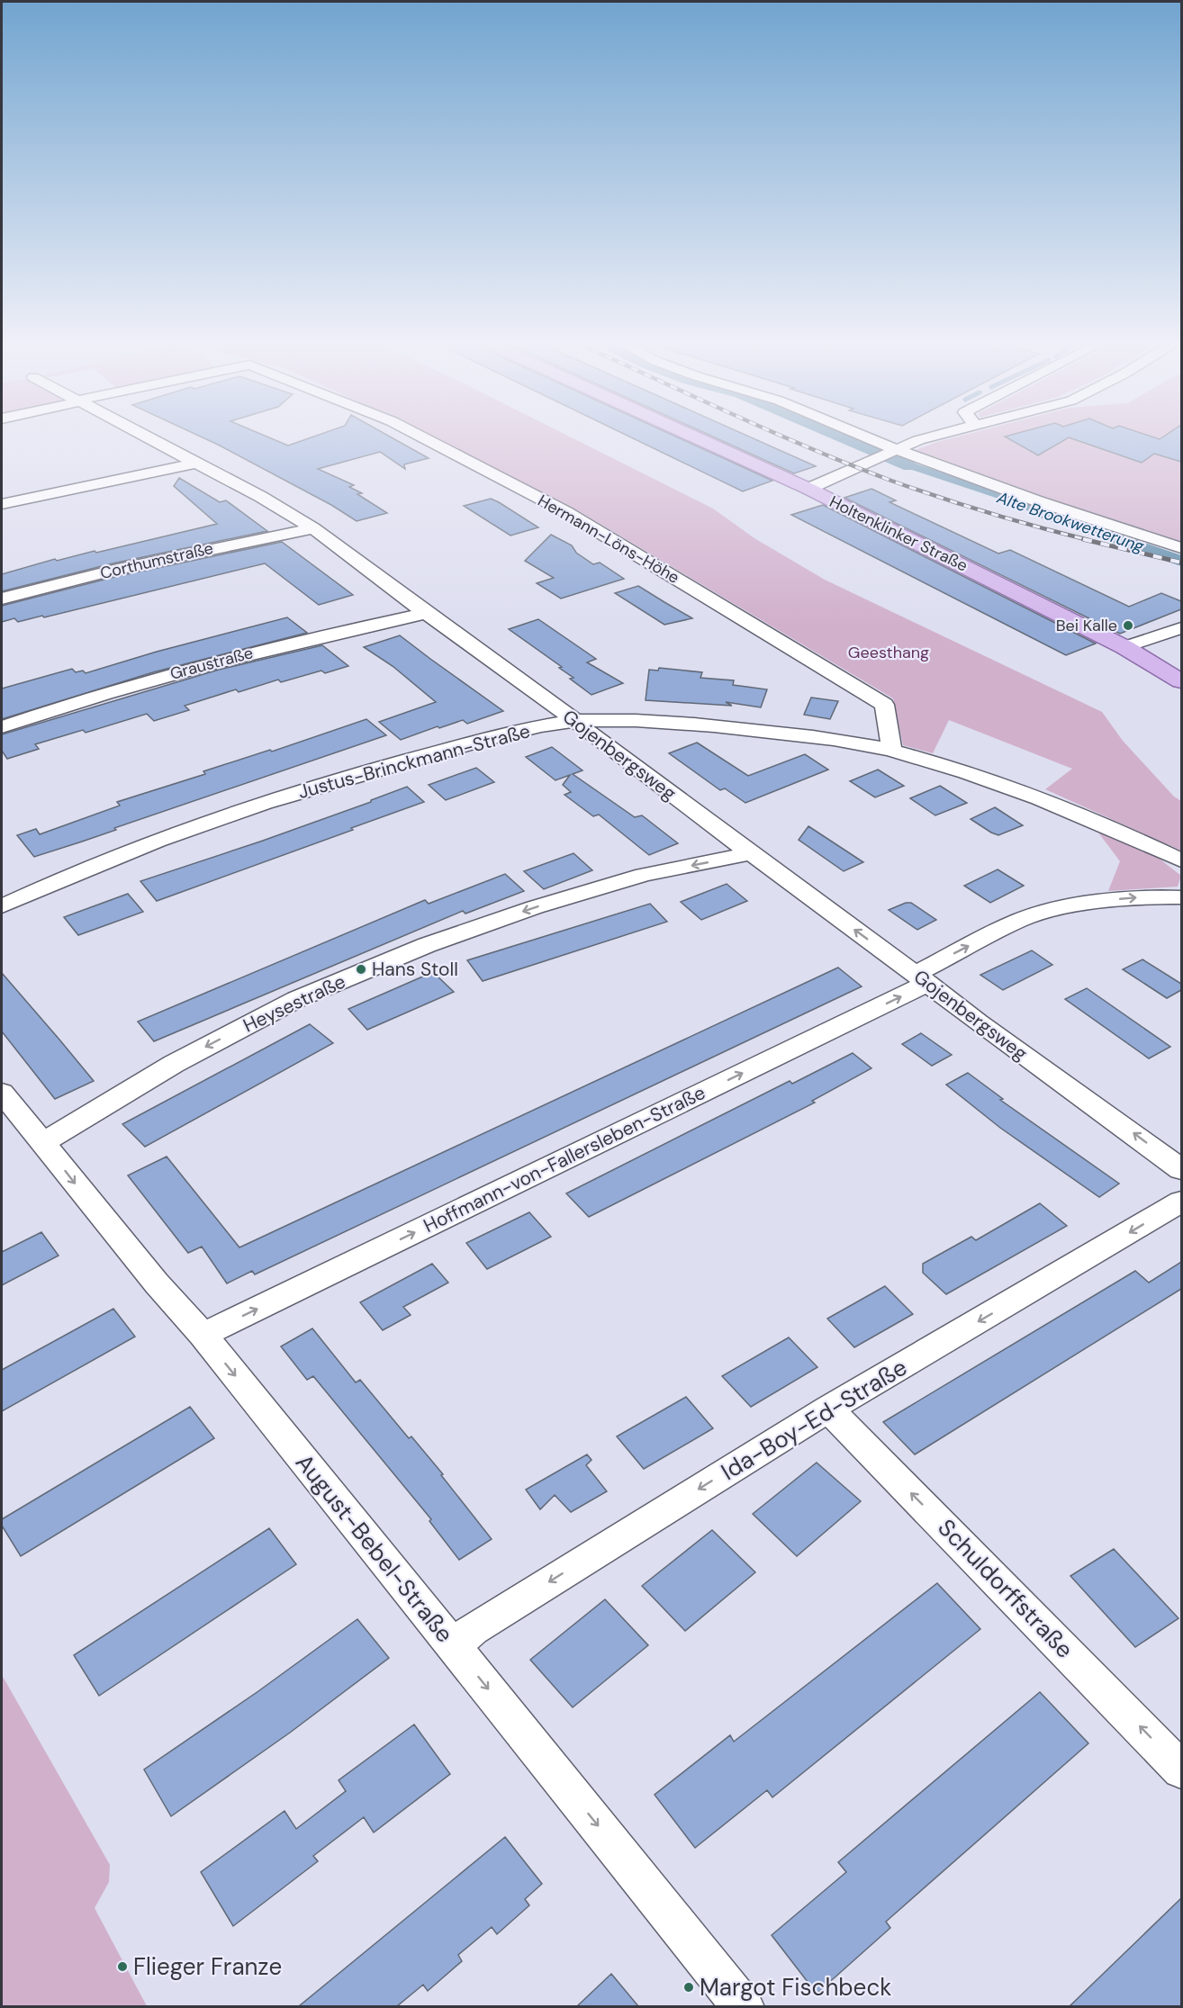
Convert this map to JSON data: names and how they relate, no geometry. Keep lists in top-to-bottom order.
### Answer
{
  "streets": {
    "main road": ["Holtenklinker Straße"],
    "street": [
      "Hermann-Löns-Höhe",
      "Corthumstraße",
      "Graustraße",
      "Gojenbergsweg",
      "Justus-Brinckmann-Straße",
      "Heysestraße",
      "Hoffmann-von-Fallersleben-Straße",
      "Ida-Boy-Ed-Straße",
      "August-Bebel-Straße",
      "Schuldorffstraße"
    ]
  },
  "crossings": [
    ["Hermann-Löns-Höhe", "Justus-Brinckmann-Straße"],
    ["Corthumstraße", "Gojenbergsweg"],
    ["Graustraße", "Gojenbergsweg"],
    ["Gojenbergsweg", "Justus-Brinckmann-Straße"],
    ["Gojenbergsweg", "Heysestraße"],
    ["Gojenbergsweg", "Hoffmann-von-Fallersleben-Straße"],
    ["Heysestraße", "August-Bebel-Straße"],
    ["Hoffmann-von-Fallersleben-Straße", "August-Bebel-Straße"],
    ["Ida-Boy-Ed-Straße", "August-Bebel-Straße"],
    ["Ida-Boy-Ed-Straße", "Schuldorffstraße"]
  ],
  "one_way": [
    "Gojenbergsweg",
    "Heysestraße",
    "Hoffmann-von-Fallersleben-Straße",
    "Ida-Boy-Ed-Straße",
    "August-Bebel-Straße",
    "Schuldorffstraße"
  ],
  "water": ["Alte Brookwetterung"],
  "parks": ["Geesthang"],
  "places": [
    "Bei Kalle",
    "Hans Stoll",
    "Flieger Franze",
    "Margot Fischbeck"
  ]
}
